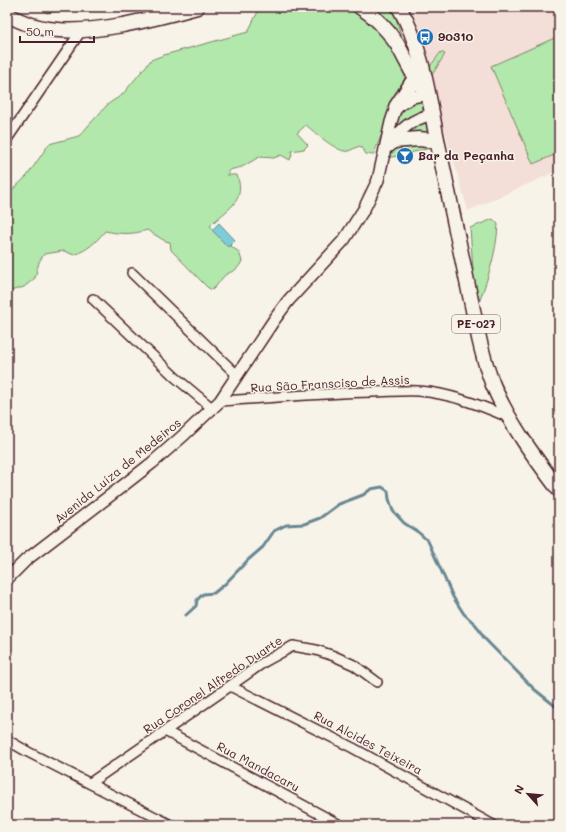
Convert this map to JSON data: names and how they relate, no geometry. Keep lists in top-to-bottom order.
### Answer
{
  "streets": {
    "main road": ["PE-027"],
    "street": [
      "Rua São Fransciso de Assis",
      "Avenida Luíza de Medeiros",
      "Rua Coronel Alfredo Duarte",
      "Rua Alcides Teixeira",
      "Rua Mandacaru"
    ]
  },
  "crossings": [
    ["PE-027", "Rua São Fransciso de Assis"],
    ["Rua São Fransciso de Assis", "Avenida Luíza de Medeiros"],
    ["Rua Coronel Alfredo Duarte", "Rua Alcides Teixeira"],
    ["Rua Coronel Alfredo Duarte", "Rua Mandacaru"]
  ],
  "places": {
    "bus stop": ["90310"],
    "bar": ["Bar da Peçanha"]
  },
  "scale_bar": "50 m",
  "north": "top left"
}
